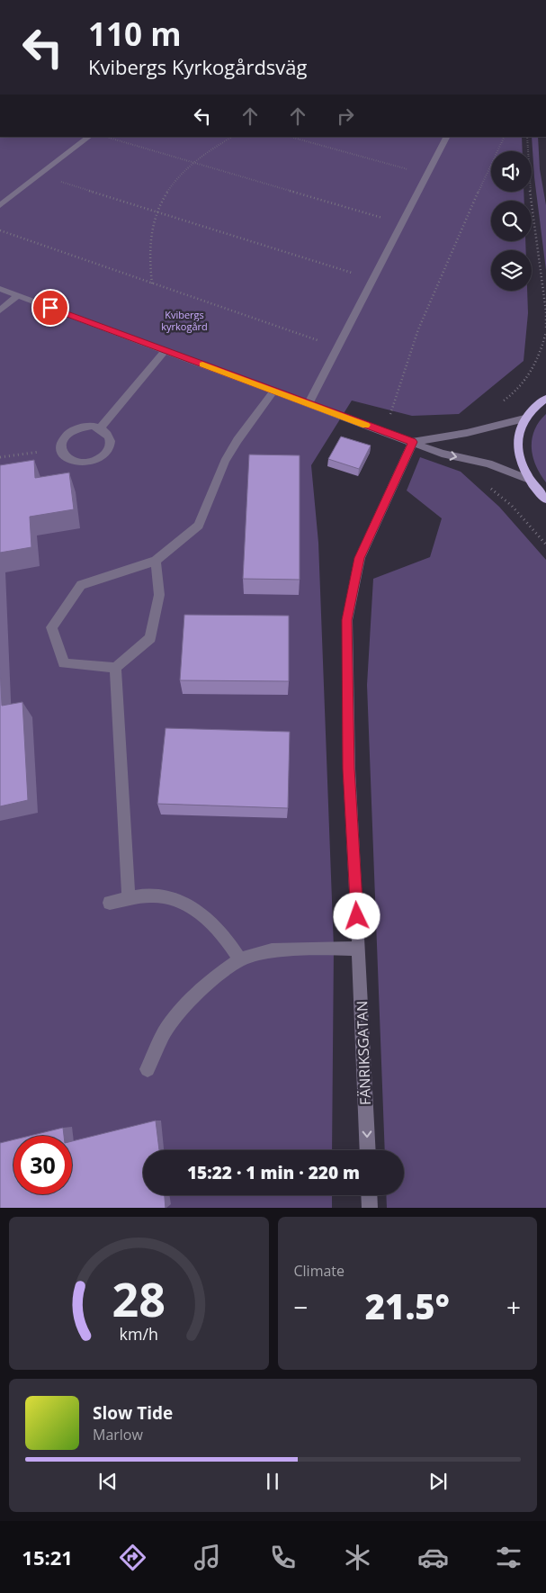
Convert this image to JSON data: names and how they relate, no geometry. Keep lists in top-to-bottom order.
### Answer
{
  "streets": {
    "street": ["FÄNRIKSGATAN"]
  },
  "parks": ["Kvibergs kyrkogård"],
  "page": {
    "turn": ["110 m", "Kvibergs Kyrkogårdsväg"],
    "limit": "30",
    "trip": "15:22 · 1 min · 220 m",
    "tile": "Climate",
    "heat": ["−", "21.5°", "+"],
    "song": ["Slow Tide", "Marlow"],
    "tabs": "15:21",
    "gauge": ["28", "km/h"]
  }
}
